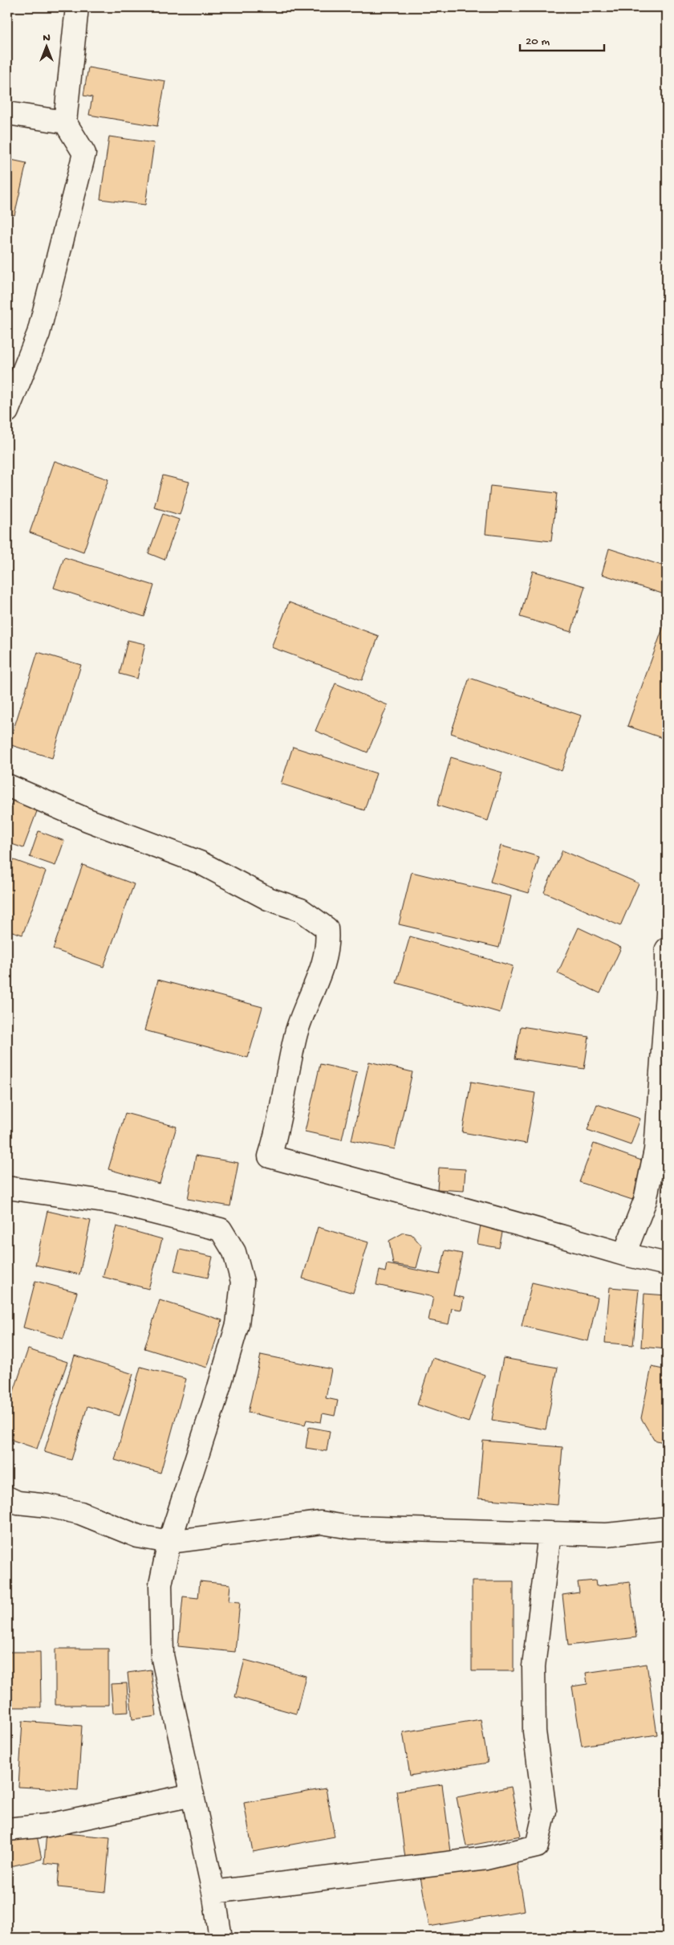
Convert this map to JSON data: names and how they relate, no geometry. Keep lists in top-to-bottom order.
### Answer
{
  "scale_bar": "20 m",
  "north": "top"
}
